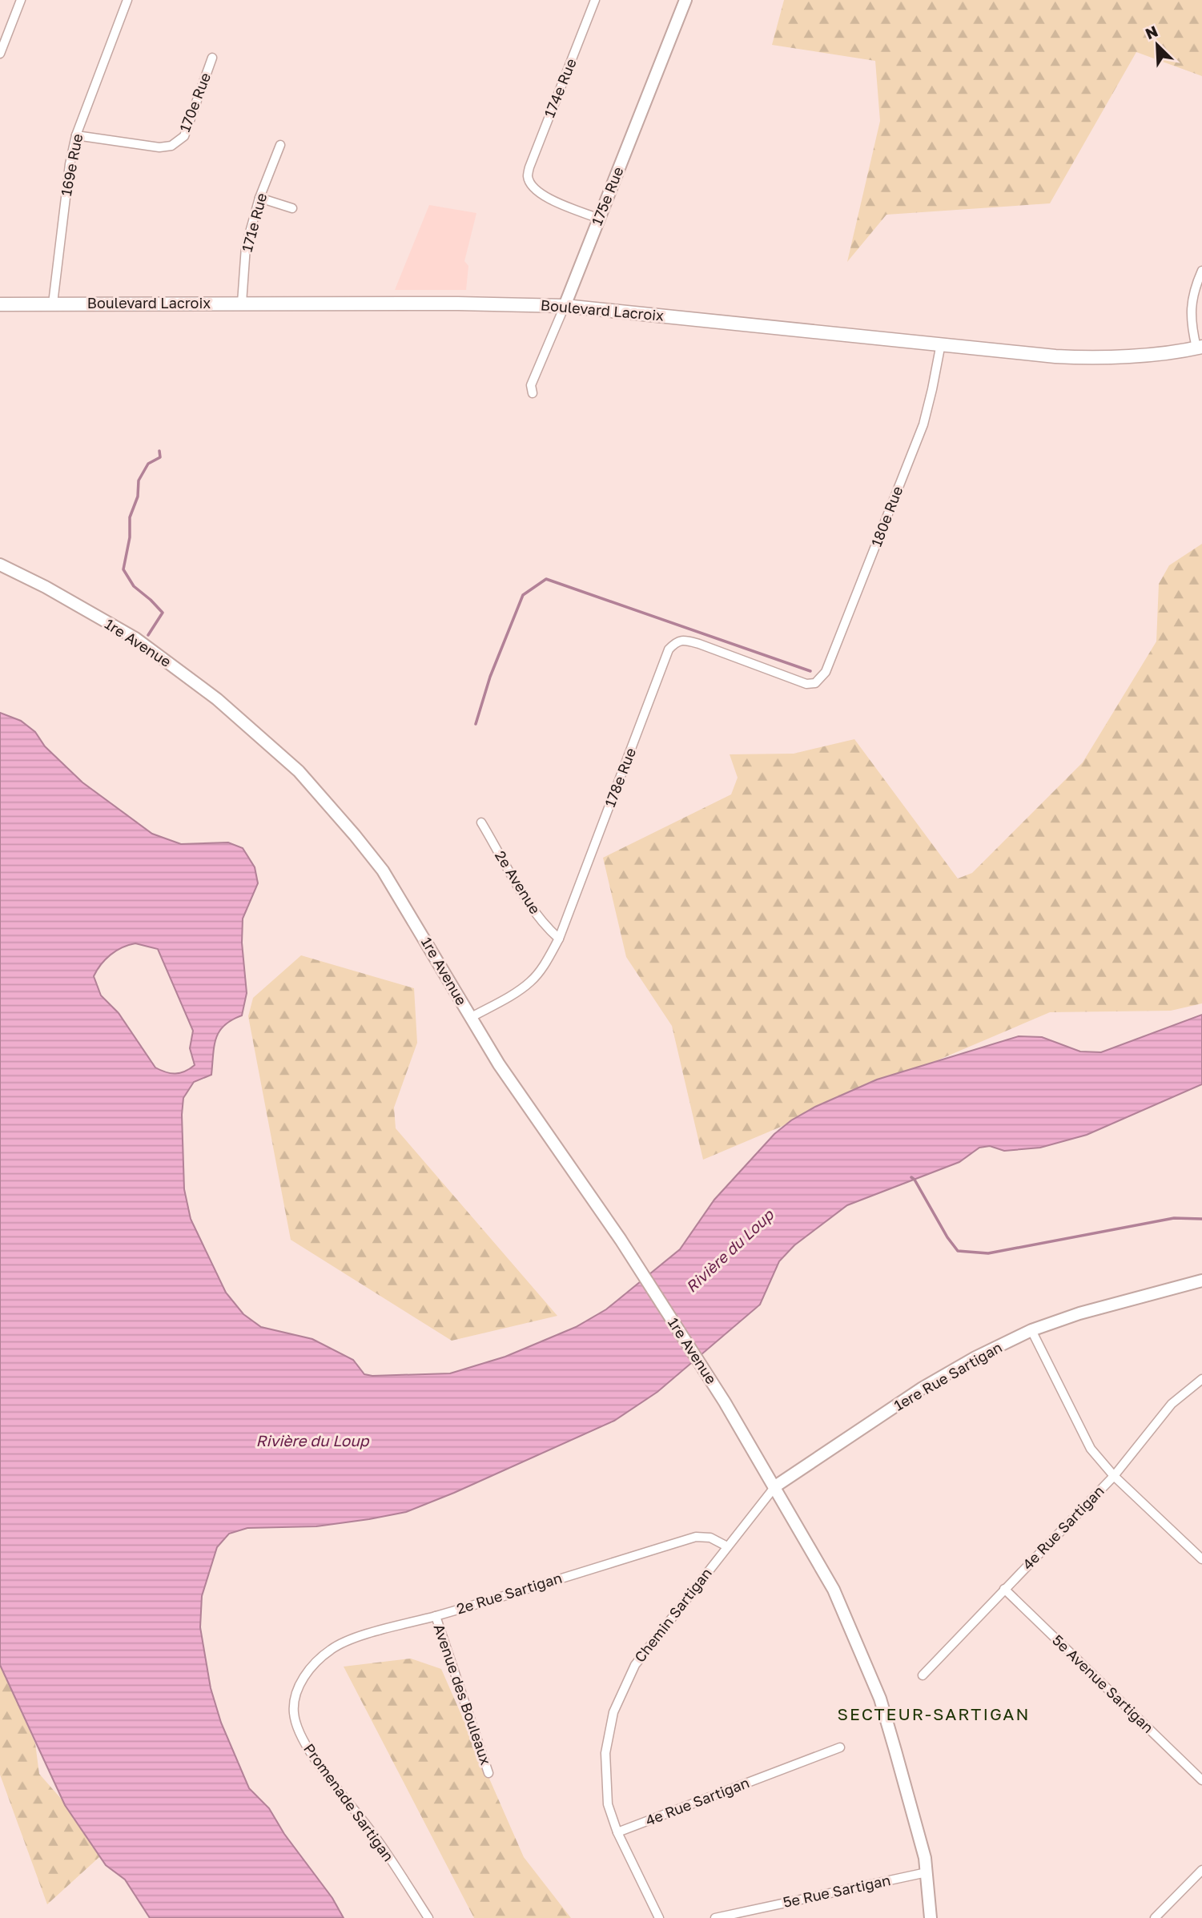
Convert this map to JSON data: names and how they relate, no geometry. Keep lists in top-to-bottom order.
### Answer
{
  "streets": {
    "main road": [
      "175e Rue",
      "Boulevard Lacroix",
      "1re Avenue",
      "1ere Rue Sartigan"
    ],
    "street": [
      "174e Rue",
      "170e Rue",
      "169e Rue",
      "171e Rue",
      "180e Rue",
      "178e Rue",
      "2e Avenue",
      "4e Rue Sartigan",
      "2e Rue Sartigan",
      "Chemin Sartigan",
      "5e Avenue Sartigan",
      "Avenue des Bouleaux",
      "Promenade Sartigan",
      "5e Rue Sartigan"
    ]
  },
  "crossings": [
    ["174e Rue", "175e Rue"],
    ["170e Rue", "169e Rue"],
    ["169e Rue", "Boulevard Lacroix"],
    ["175e Rue", "Boulevard Lacroix"],
    ["171e Rue", "Boulevard Lacroix"],
    ["Boulevard Lacroix", "180e Rue"],
    ["180e Rue", "178e Rue"],
    ["1re Avenue", "178e Rue"],
    ["1re Avenue", "1ere Rue Sartigan"],
    ["1re Avenue", "Chemin Sartigan"],
    ["1re Avenue", "5e Rue Sartigan"],
    ["178e Rue", "2e Avenue"],
    ["1ere Rue Sartigan", "Chemin Sartigan"],
    ["4e Rue Sartigan", "Chemin Sartigan"],
    ["4e Rue Sartigan", "5e Avenue Sartigan"],
    ["2e Rue Sartigan", "Chemin Sartigan"],
    ["2e Rue Sartigan", "Avenue des Bouleaux"],
    ["2e Rue Sartigan", "Promenade Sartigan"]
  ],
  "districts": ["SECTEUR-SARTIGAN"],
  "water": ["Rivière du Loup"],
  "north": "top left"
}
